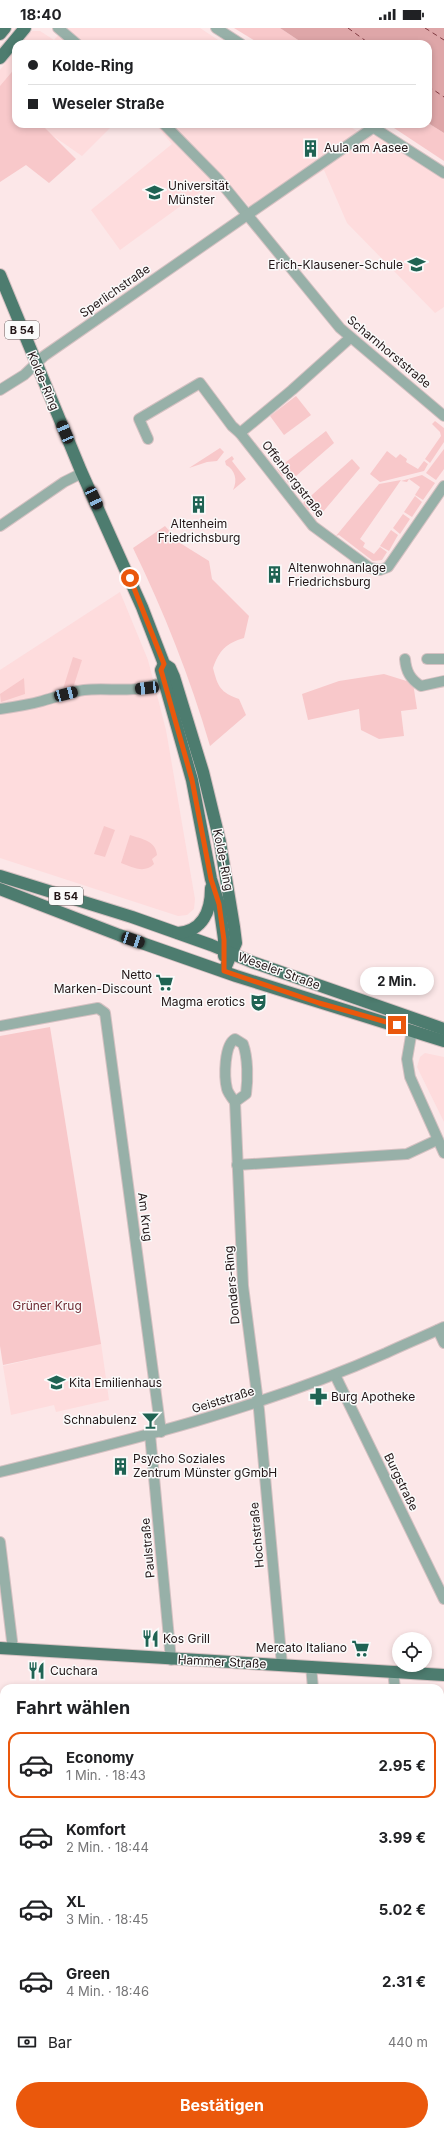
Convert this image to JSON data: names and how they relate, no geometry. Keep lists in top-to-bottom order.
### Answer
{
  "streets": {
    "main road": [
      "B 54",
      "Kolde-Ring",
      "Weseler Straße",
      "Hammer Straße"
    ],
    "street": [
      "Sperlichstraße",
      "Scharnhorststraße",
      "Offenbergstraße",
      "Am Krug",
      "Donders-Ring",
      "Geiststraße",
      "Burgstraße",
      "Hochstraße",
      "Paulstraße"
    ]
  },
  "crossings": [
    ["Sperlichstraße", "Scharnhorststraße"],
    ["Sperlichstraße", "Kolde-Ring"],
    ["Kolde-Ring", "Weseler Straße"],
    ["Am Krug", "Geiststraße"],
    ["Donders-Ring", "Geiststraße"],
    ["Donders-Ring", "Hochstraße"],
    ["Geiststraße", "Burgstraße"],
    ["Geiststraße", "Hochstraße"],
    ["Geiststraße", "Paulstraße"],
    ["Hochstraße", "Hammer Straße"],
    ["Paulstraße", "Hammer Straße"]
  ],
  "parks": ["Grüner Krug"],
  "places": {
    "building": [
      "Aula am Aasee",
      "Altenheim Friedrichsburg",
      "Altenwohnanlage Friedrichsburg",
      "Psycho Soziales Zentrum Münster gGmbH"
    ],
    "school or university": ["Universität Münster", "Erich-Klausener-Schule", "Kita Emilienhaus"],
    "supermarket": ["Netto Marken-Discount", "Mercato Italiano"],
    "theatre": ["Magma erotics"],
    "pharmacy": ["Burg Apotheke"],
    "bar": ["Schnabulenz"],
    "restaurant": ["Kos Grill", "Cuchara"]
  },
  "page": {
    "status": "18:40",
    "banner": ["Kolde-Ring", "Weseler Straße"],
    "bubble": "2 Min.",
    "heading": "Fahrt wählen",
    "list": [
      {
        "name": "Economy",
        "note": "1 Min. · 18:43",
        "value": "2.95 €"
      },
      {
        "name": "Komfort",
        "note": "2 Min. · 18:44",
        "value": "3.99 €"
      },
      {
        "name": "XL",
        "note": "3 Min. · 18:45",
        "value": "5.02 €"
      },
      {
        "name": "Green",
        "note": "4 Min. · 18:46",
        "value": "2.31 €"
      }
    ],
    "pay": ["Bar", "440 m"],
    "buttons": "Bestätigen"
  }
}
